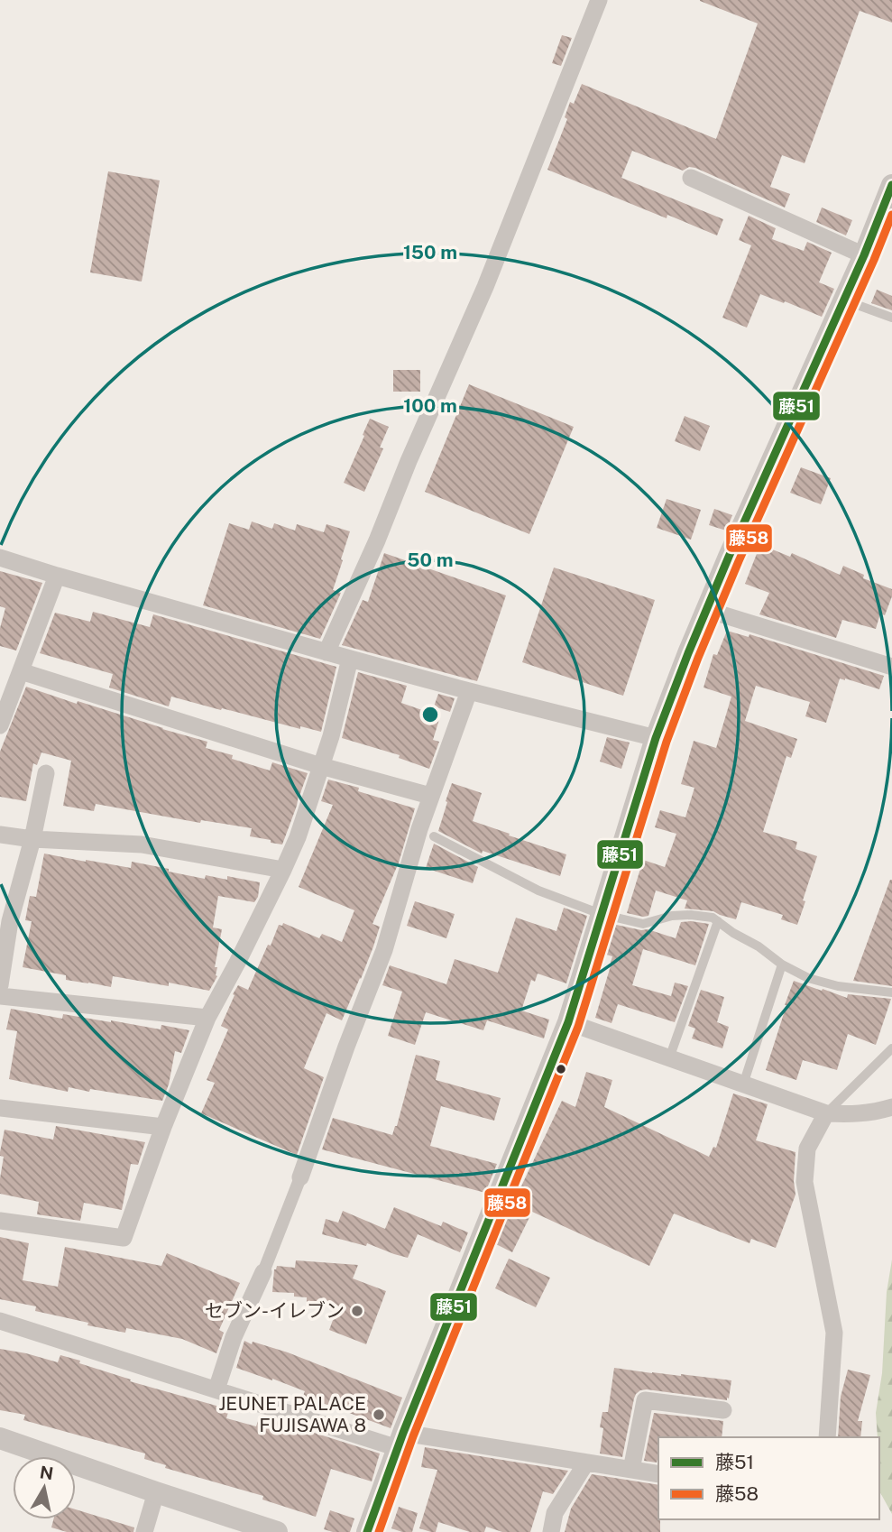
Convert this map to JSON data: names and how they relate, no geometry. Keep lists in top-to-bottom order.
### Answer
{
  "places": ["セブン-イレブン", "JEUNET PALACE FUJISAWA 8"],
  "lines": ["transit line 藤51", "transit line 藤58"],
  "legend": ["藤51", "藤58"],
  "north": "top",
  "rings": ["150 m", "100 m", "50 m"]
}
